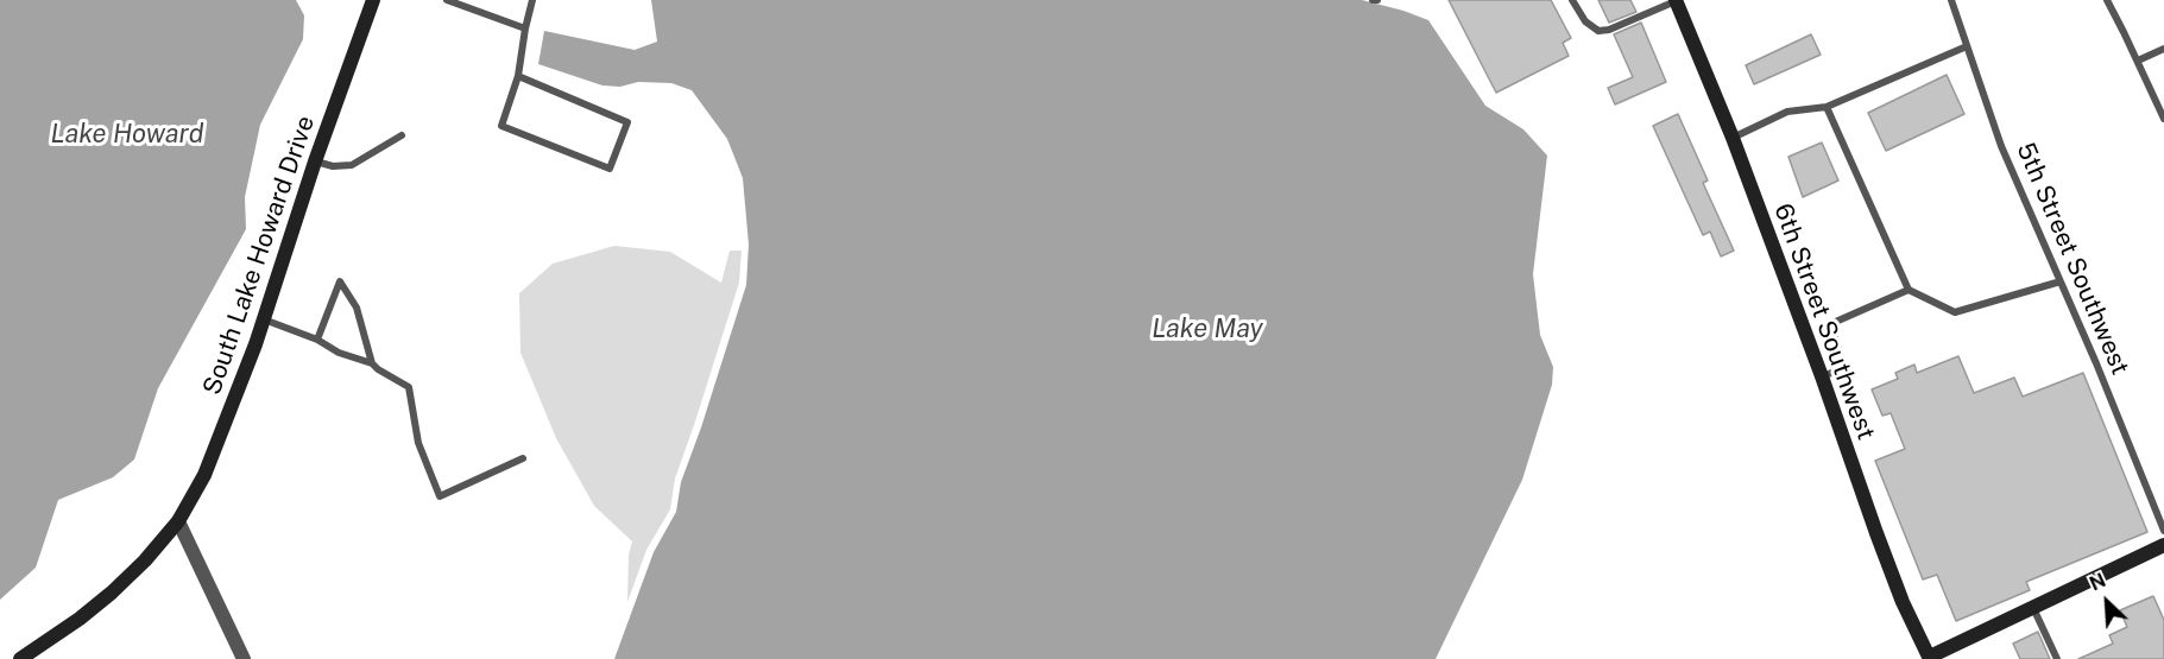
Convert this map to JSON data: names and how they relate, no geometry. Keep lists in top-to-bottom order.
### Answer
{
  "streets": {
    "street": ["South Lake Howard Drive", "6th Street Southwest"],
    "lane": ["5th Street Southwest"]
  },
  "water": ["Lake Howard", "Lake May"],
  "north": "top left"
}
